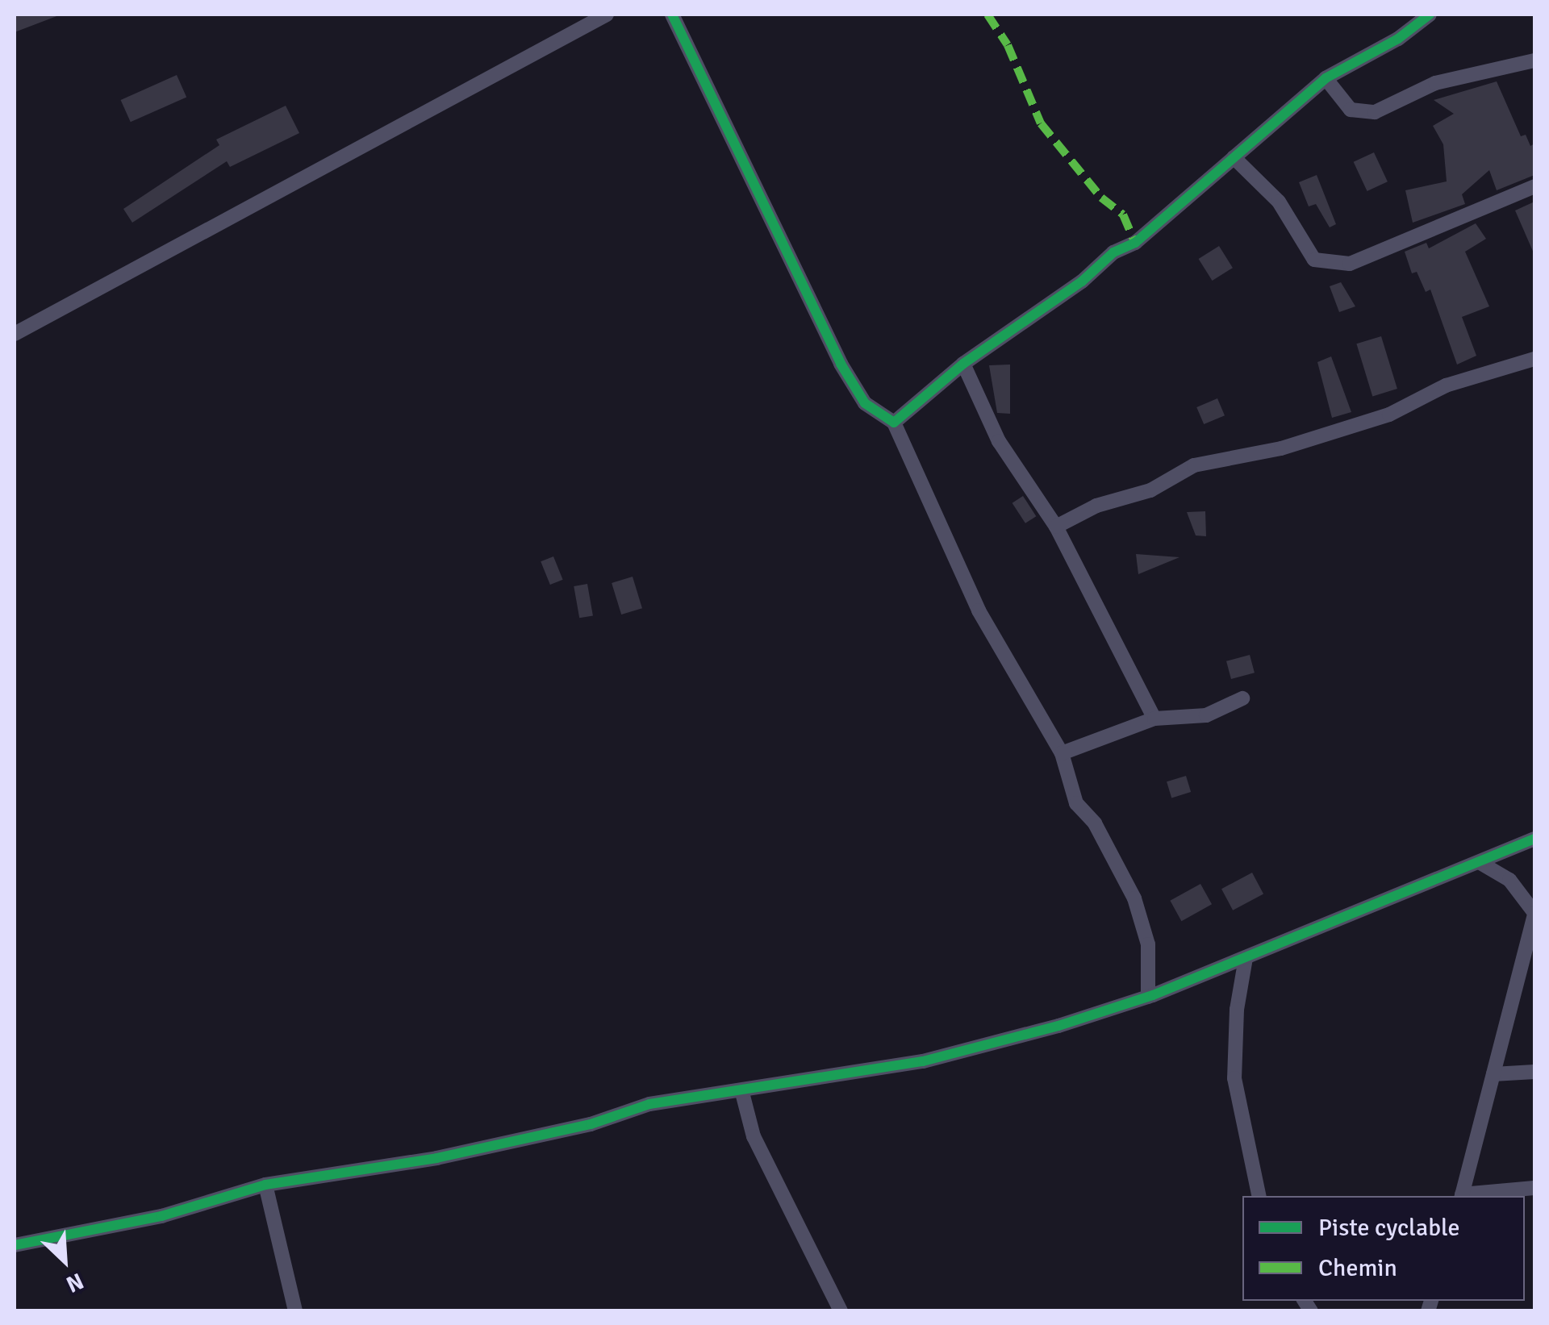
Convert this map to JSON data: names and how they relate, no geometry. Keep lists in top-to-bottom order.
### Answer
{
  "legend": ["Piste cyclable", "Chemin"],
  "north": "bottom right"
}
